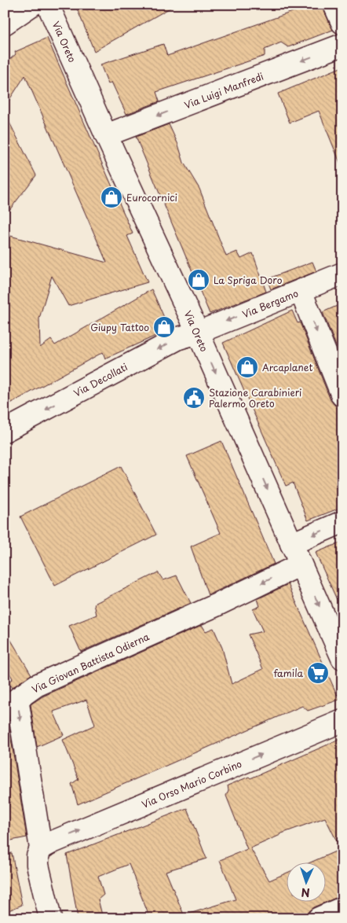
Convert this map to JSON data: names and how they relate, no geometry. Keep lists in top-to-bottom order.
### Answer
{
  "streets": {
    "street": [
      "Via Oreto",
      "Via Luigi Manfredi",
      "Via Bergamo",
      "Via Decollati",
      "Via Giovan Battista Odierna",
      "Via Orso Mario Corbino"
    ]
  },
  "crossings": [
    ["Via Oreto", "Via Luigi Manfredi"],
    ["Via Oreto", "Via Bergamo"],
    ["Via Oreto", "Via Decollati"],
    ["Via Oreto", "Via Giovan Battista Odierna"],
    ["Via Bergamo", "Via Decollati"],
    ["Via Giovan Battista Odierna", "Via Orso Mario Corbino"]
  ],
  "one_way": [
    "Via Luigi Manfredi",
    "Via Bergamo",
    "Via Decollati",
    "Via Giovan Battista Odierna",
    "Via Orso Mario Corbino"
  ],
  "places": {
    "shop": [
      "Eurocornici",
      "La Spriga Doro",
      "Giupy Tattoo",
      "Arcaplanet"
    ],
    "public building": ["Stazione Carabinieri Palermo Oreto"],
    "supermarket": ["famila"]
  },
  "north": "bottom"
}
